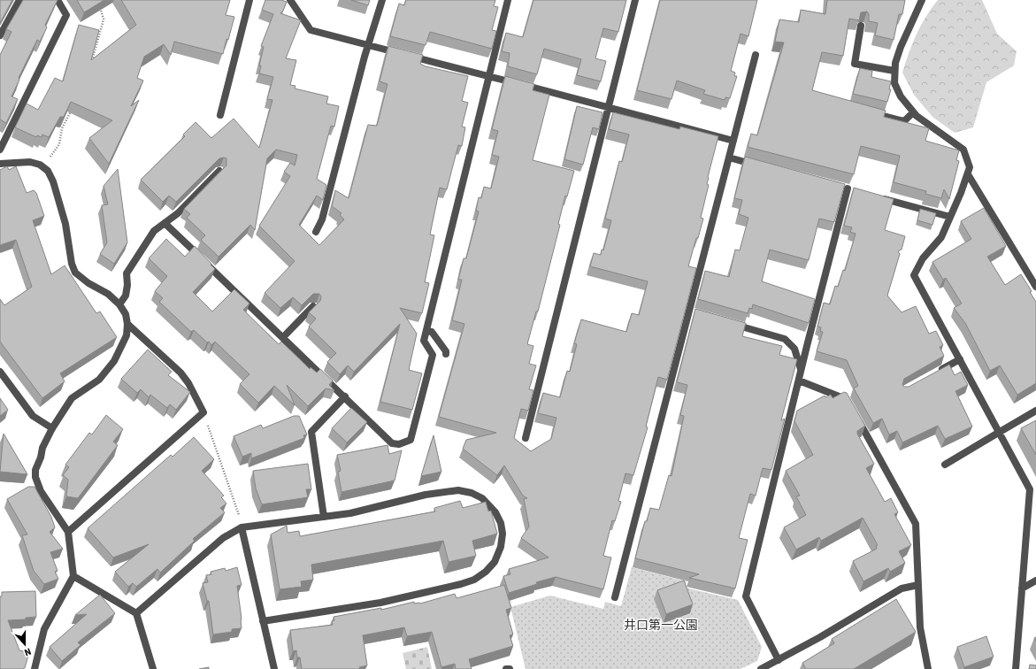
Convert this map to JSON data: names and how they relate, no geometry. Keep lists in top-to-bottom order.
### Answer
{
  "parks": ["井口第一公園"],
  "north": "bottom"
}
